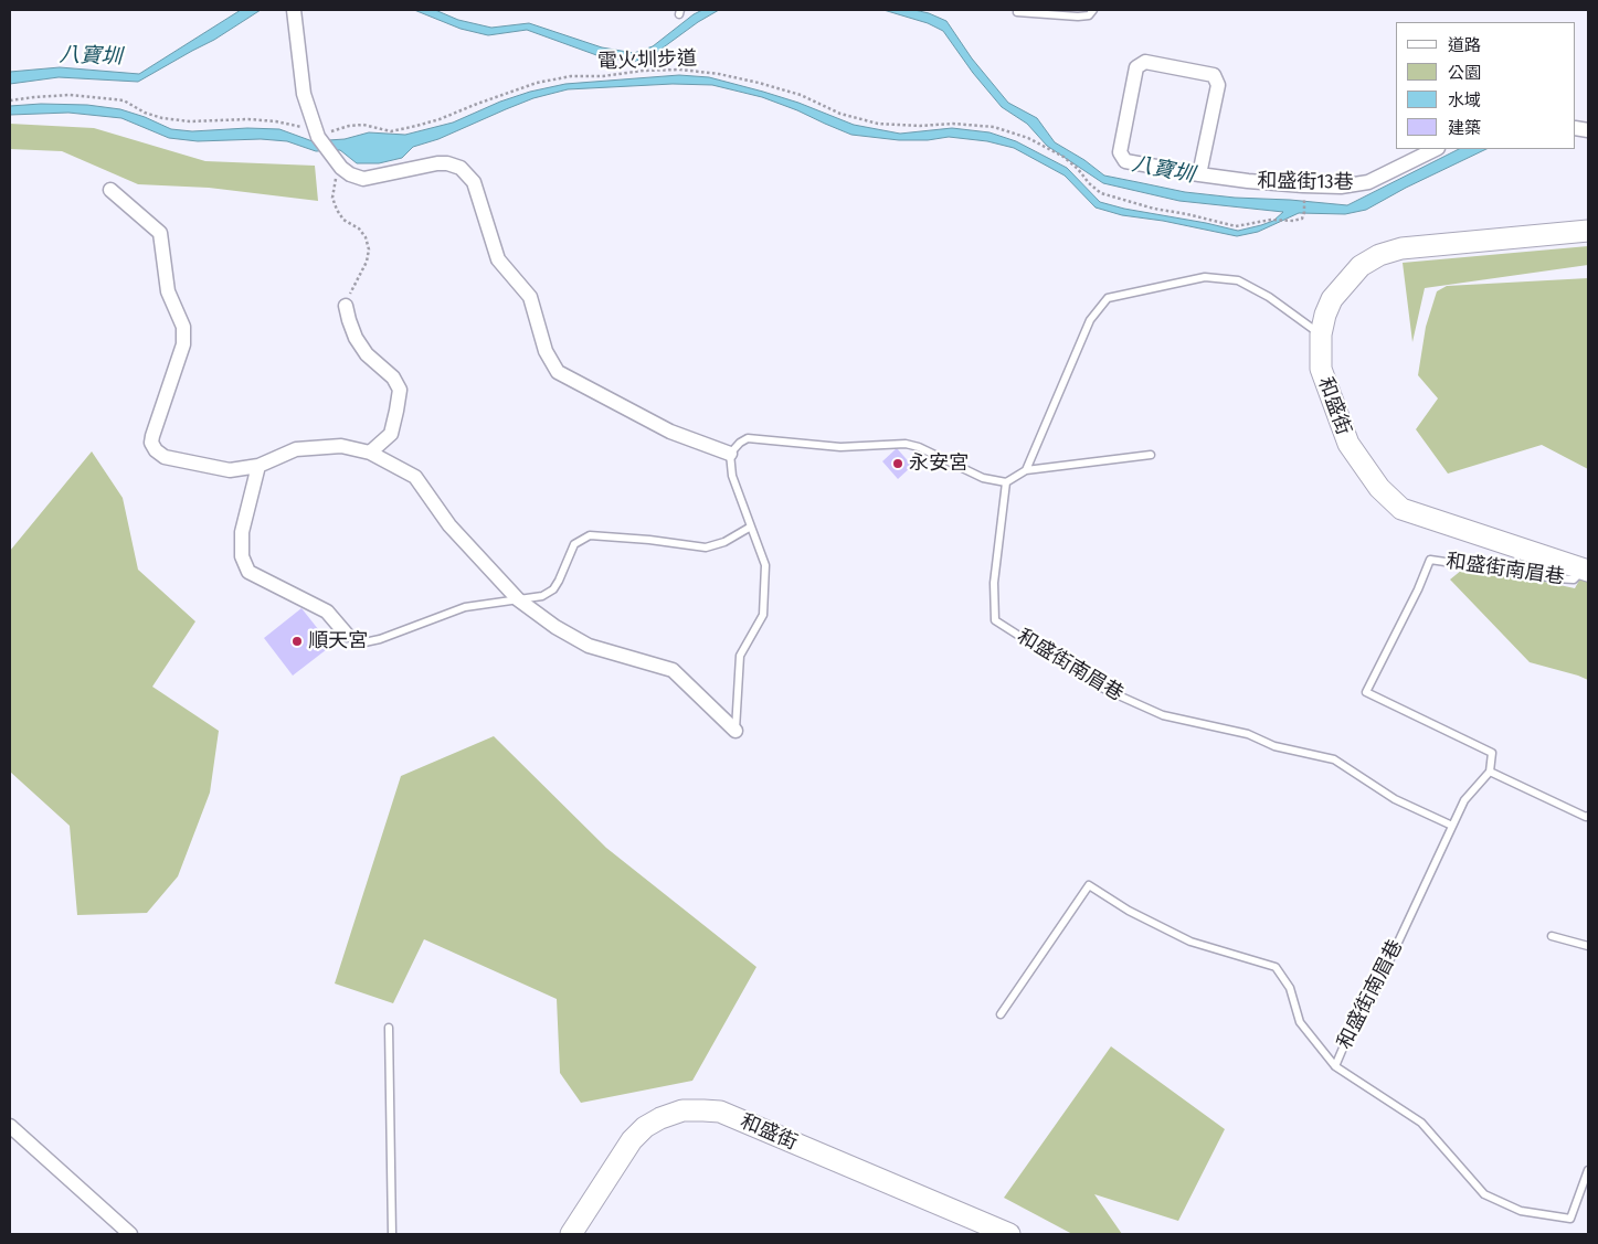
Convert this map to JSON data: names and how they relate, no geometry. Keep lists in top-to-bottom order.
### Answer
{
  "streets": {
    "main road": ["和盛街"],
    "street": ["和盛街13巷"],
    "lane": ["和盛街南眉巷"],
    "path": ["電火圳步道"]
  },
  "crossings": [
    ["和盛街", "和盛街南眉巷"]
  ],
  "water": ["八寶圳"],
  "places": ["永安宮", "順天宮"],
  "legend": [
    "道路",
    "公園",
    "水域",
    "建築"
  ]
}
